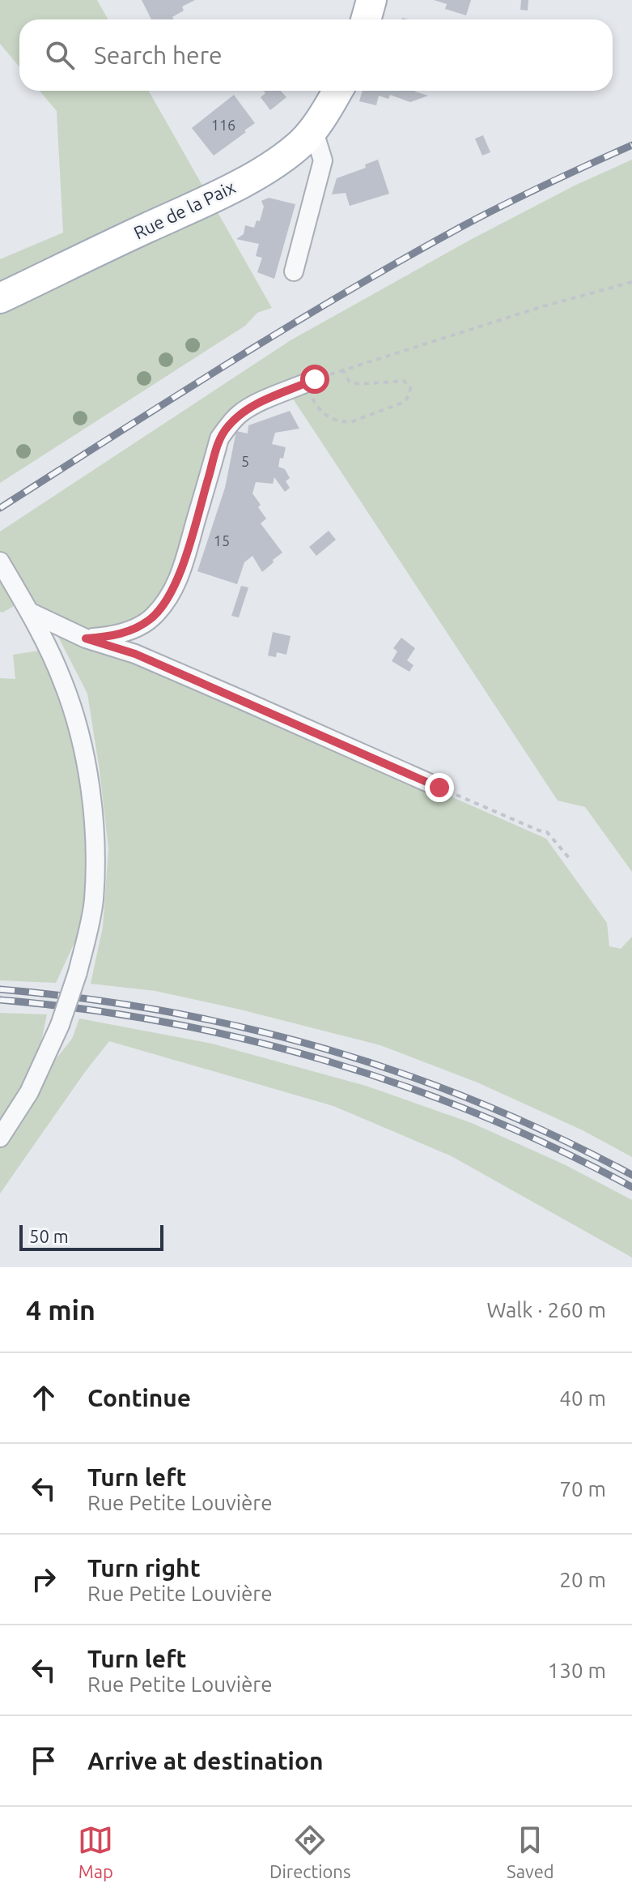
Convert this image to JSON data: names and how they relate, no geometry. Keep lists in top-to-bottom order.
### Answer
{
  "streets": {
    "main road": ["Rue de la Paix"]
  },
  "house_numbers": ["116", "5", "15"],
  "scale_bar": "50 m",
  "page": {
    "search": "Search here",
    "scale": "50 m",
    "heading": ["4 min", "Walk · 260 m"],
    "list": [
      ["Continue", "40 m"],
      ["Turn left", "Rue Petite Louvière", "70 m"],
      ["Turn right", "Rue Petite Louvière", "20 m"],
      ["Turn left", "Rue Petite Louvière", "130 m"],
      "Arrive at destination"
    ],
    "nav": ["Map", "Directions", "Saved"]
  }
}
